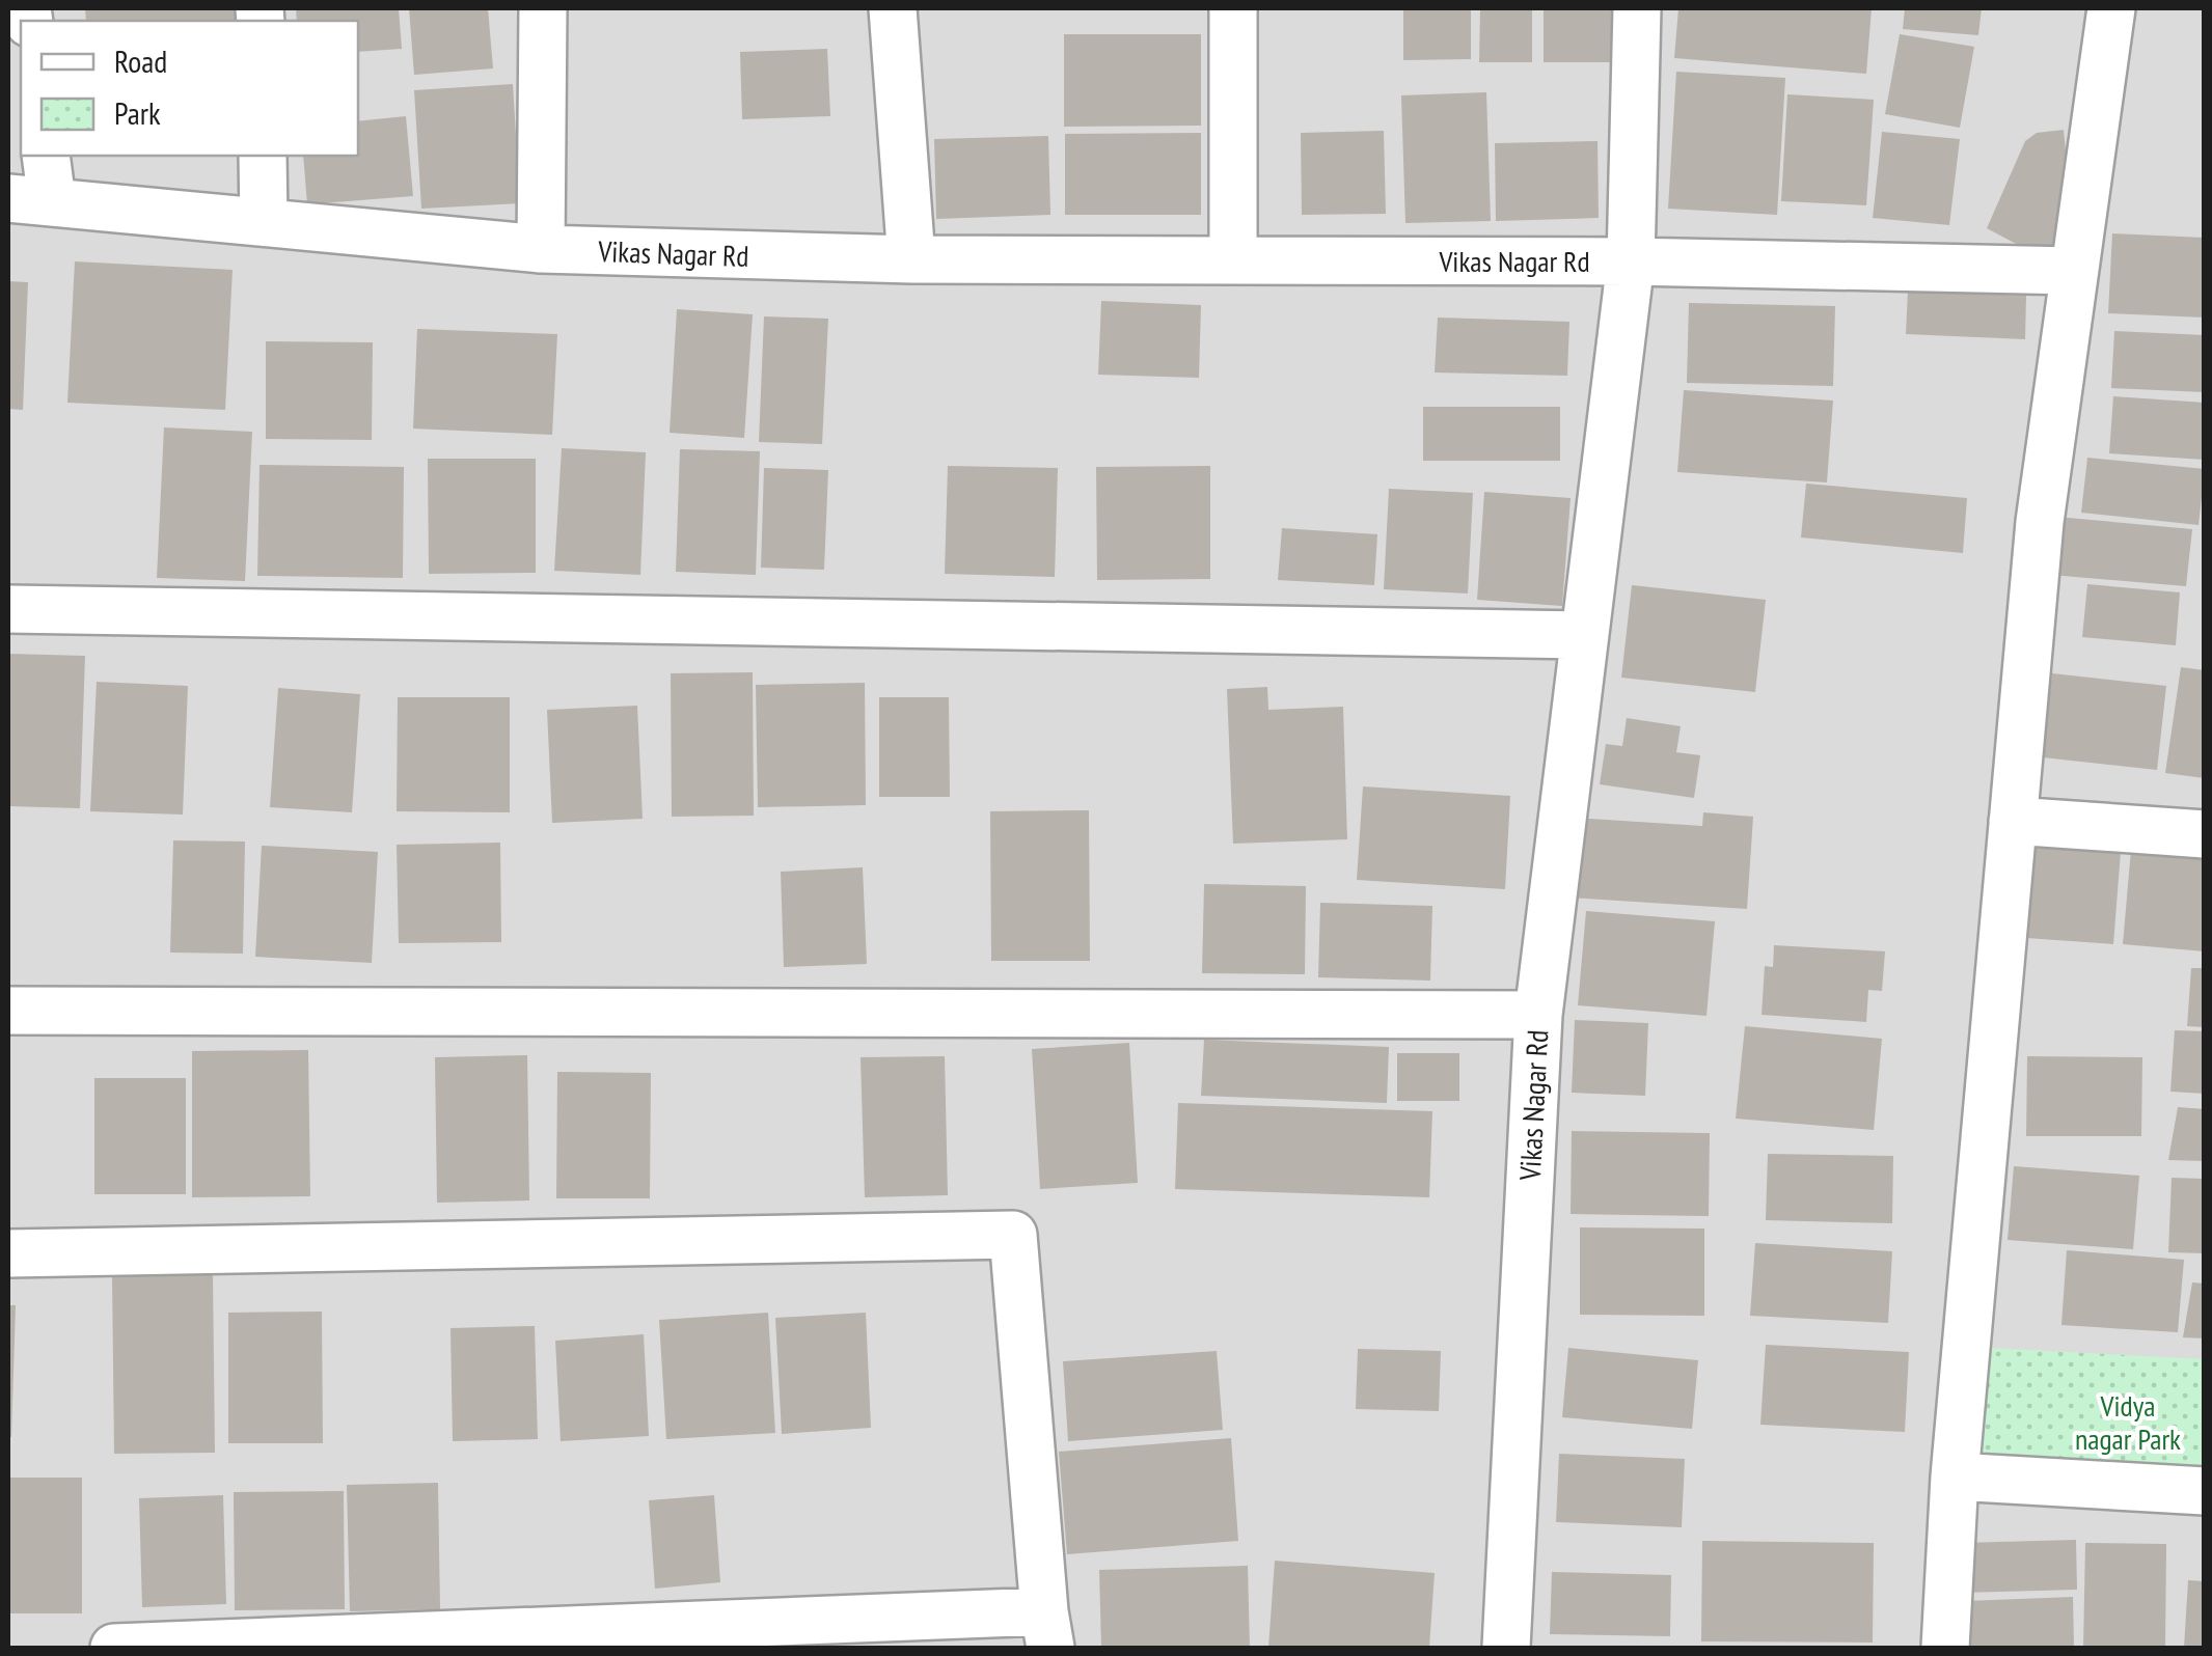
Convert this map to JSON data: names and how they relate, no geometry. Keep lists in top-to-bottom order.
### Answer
{
  "streets": {
    "street": ["Vikas Nagar Rd"]
  },
  "parks": ["Vidya nagar Park"],
  "legend": ["Road", "Park"]
}
